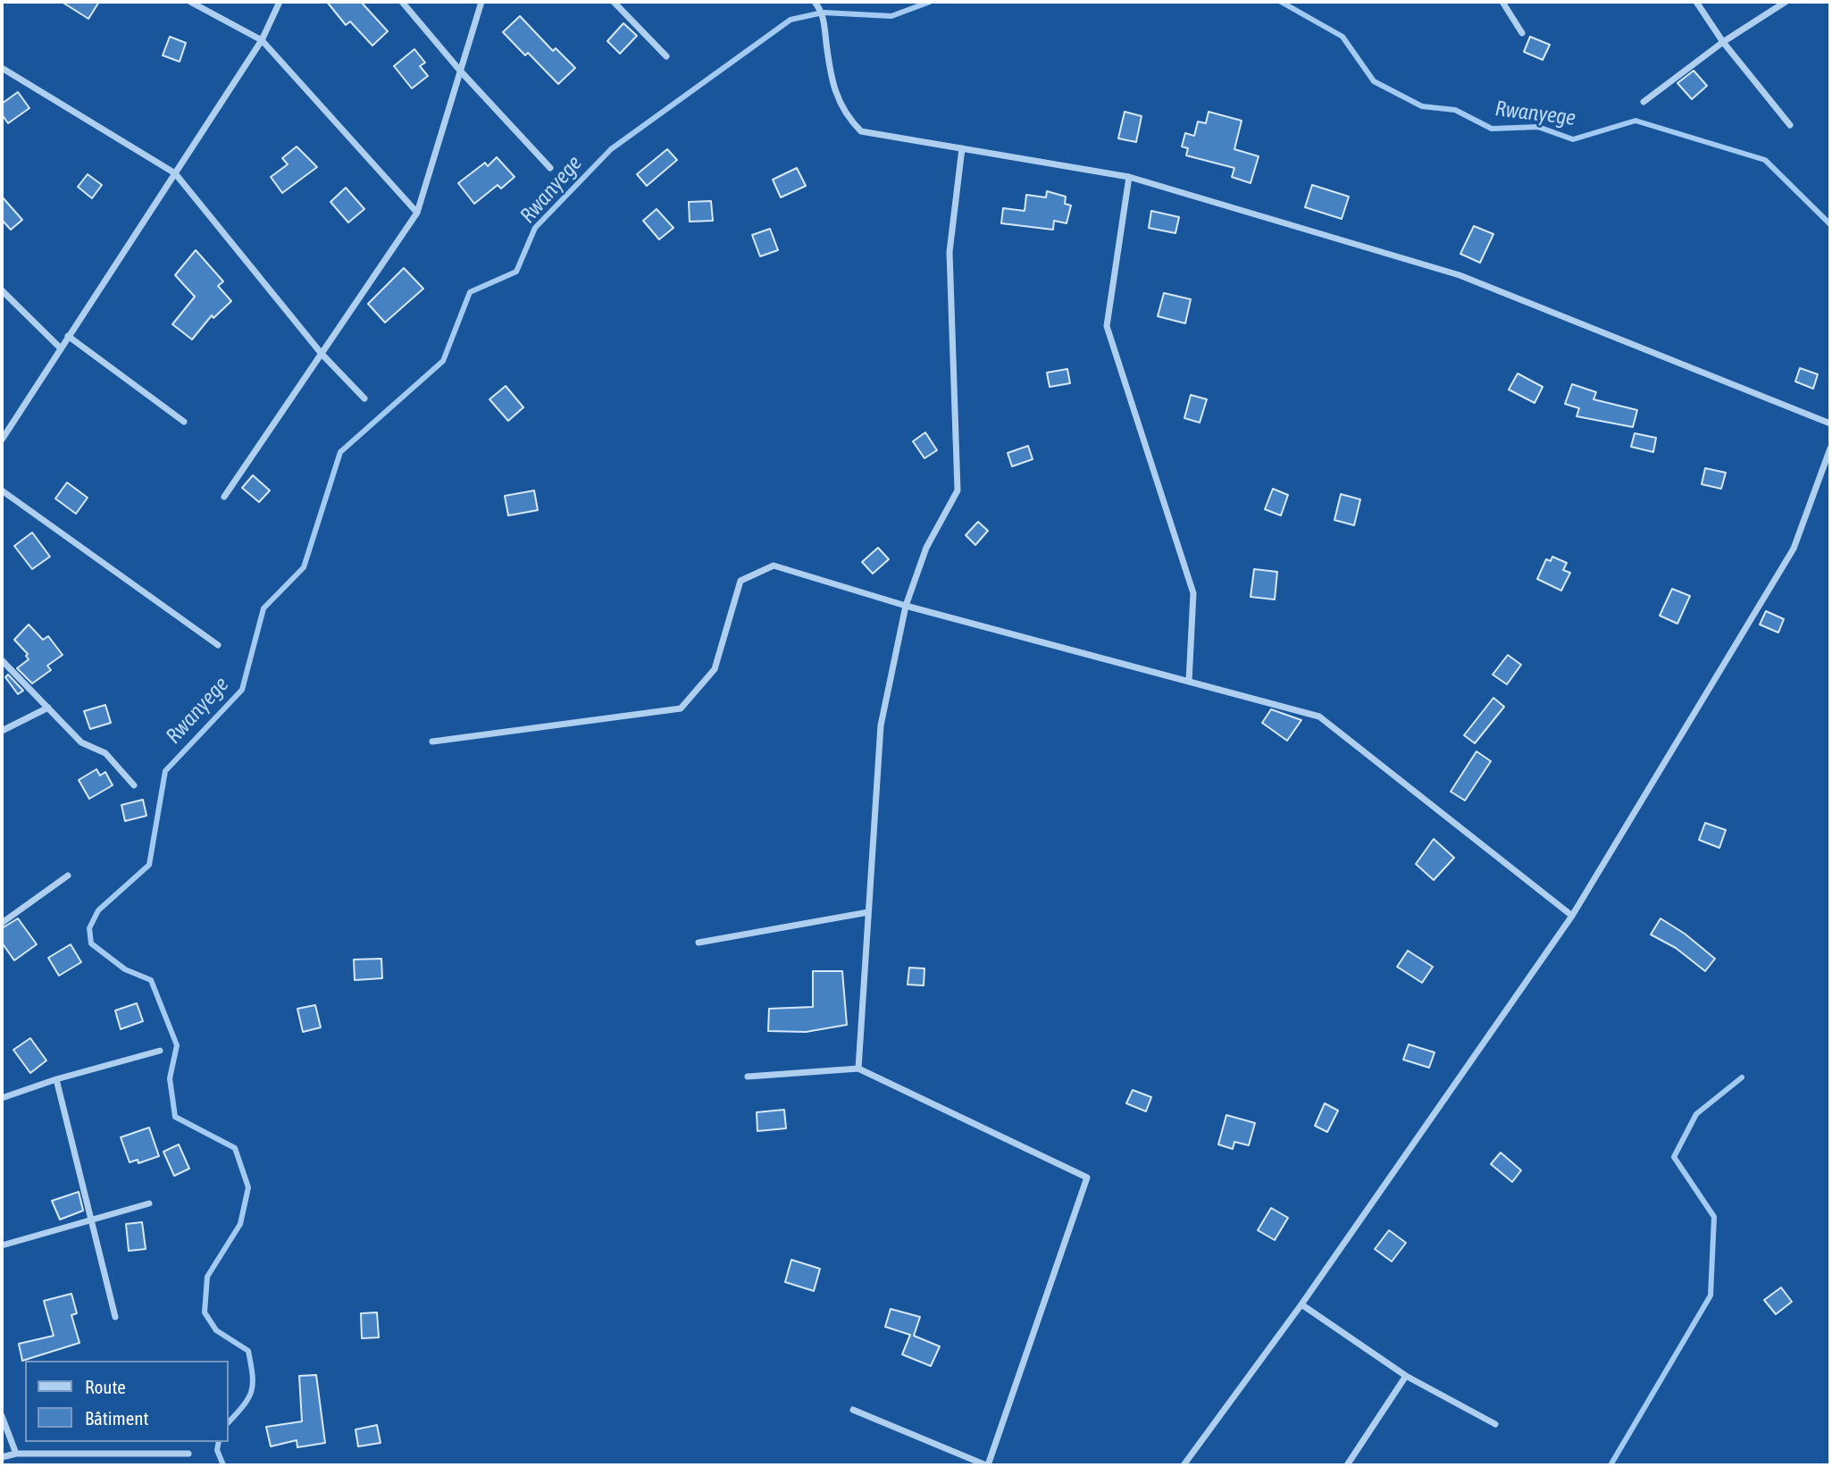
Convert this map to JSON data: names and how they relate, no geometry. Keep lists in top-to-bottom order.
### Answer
{
  "water": ["Rwanyege"],
  "legend": ["Route", "Bâtiment"]
}
